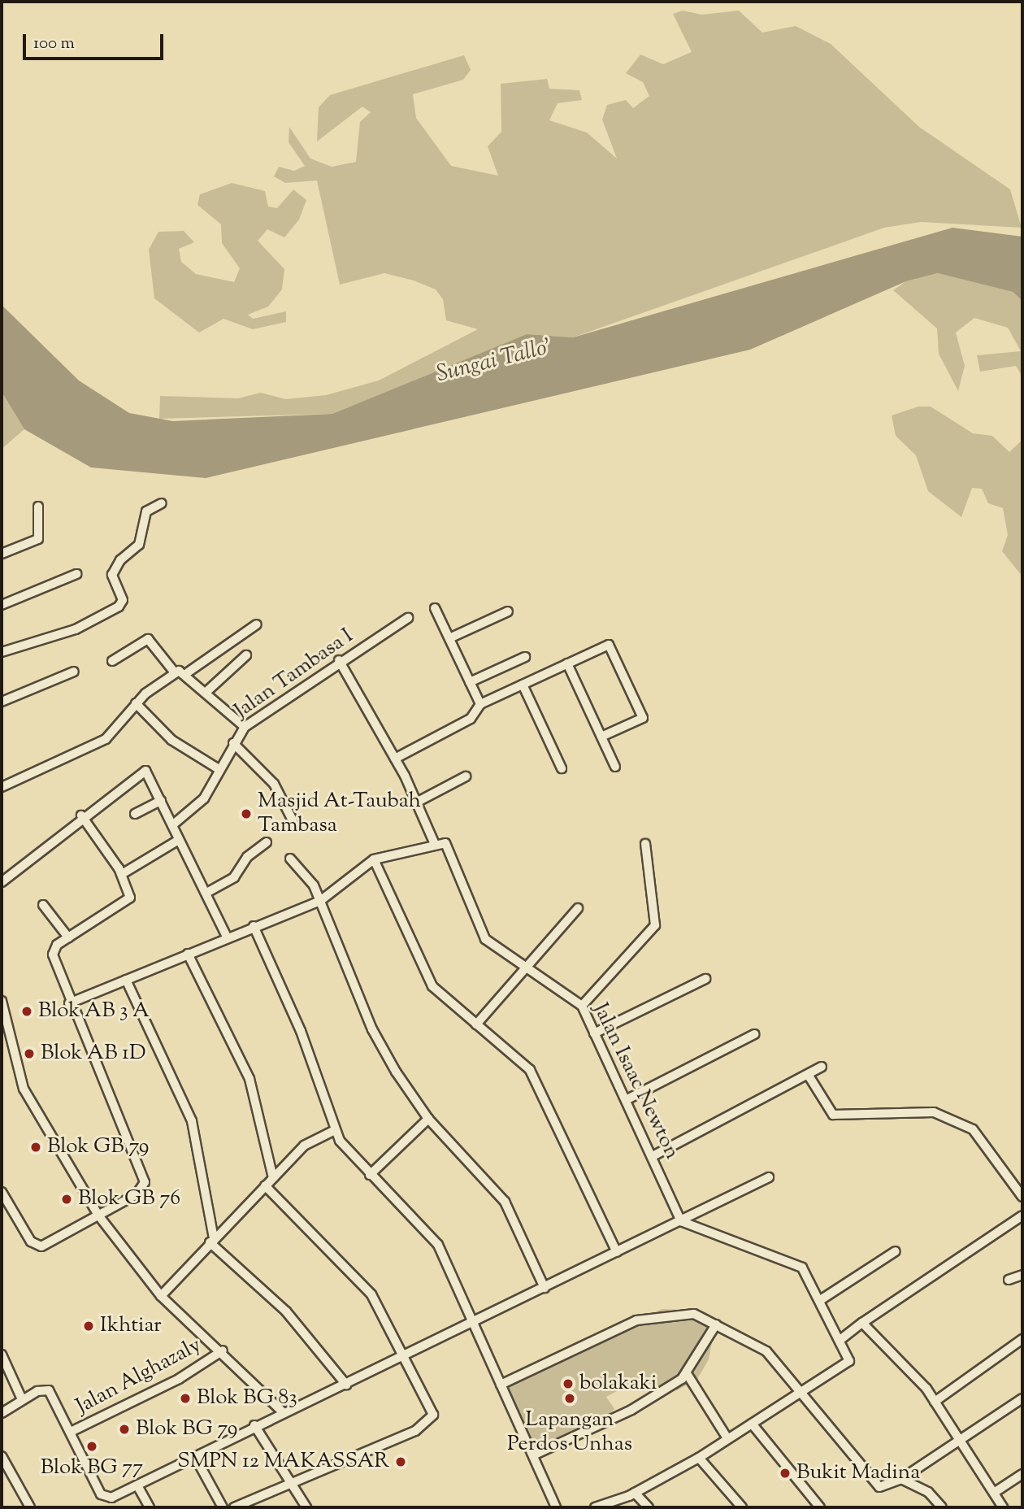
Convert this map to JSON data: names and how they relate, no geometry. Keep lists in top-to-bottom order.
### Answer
{
  "streets": {
    "street": ["Jalan Tambasa I", "Jalan Isaac Newton", "Jalan Alghazaly"]
  },
  "crossings": [
    ["Jalan Tambasa I", "Jalan Isaac Newton"]
  ],
  "water": ["Sungai Tallo'"],
  "places": [
    "Masjid At-Taubah Tambasa",
    "Blok AB 3 A",
    "Blok AB 1D",
    "Blok GB 79",
    "Blok GB 76",
    "Ikhtiar",
    "bolakaki",
    "Blok BG 83",
    "Lapangan Perdos Unhas",
    "Blok BG 79",
    "Blok BG 77",
    "SMPN 12 MAKASSAR",
    "Bukit Madina"
  ],
  "scale_bar": "100 m"
}
